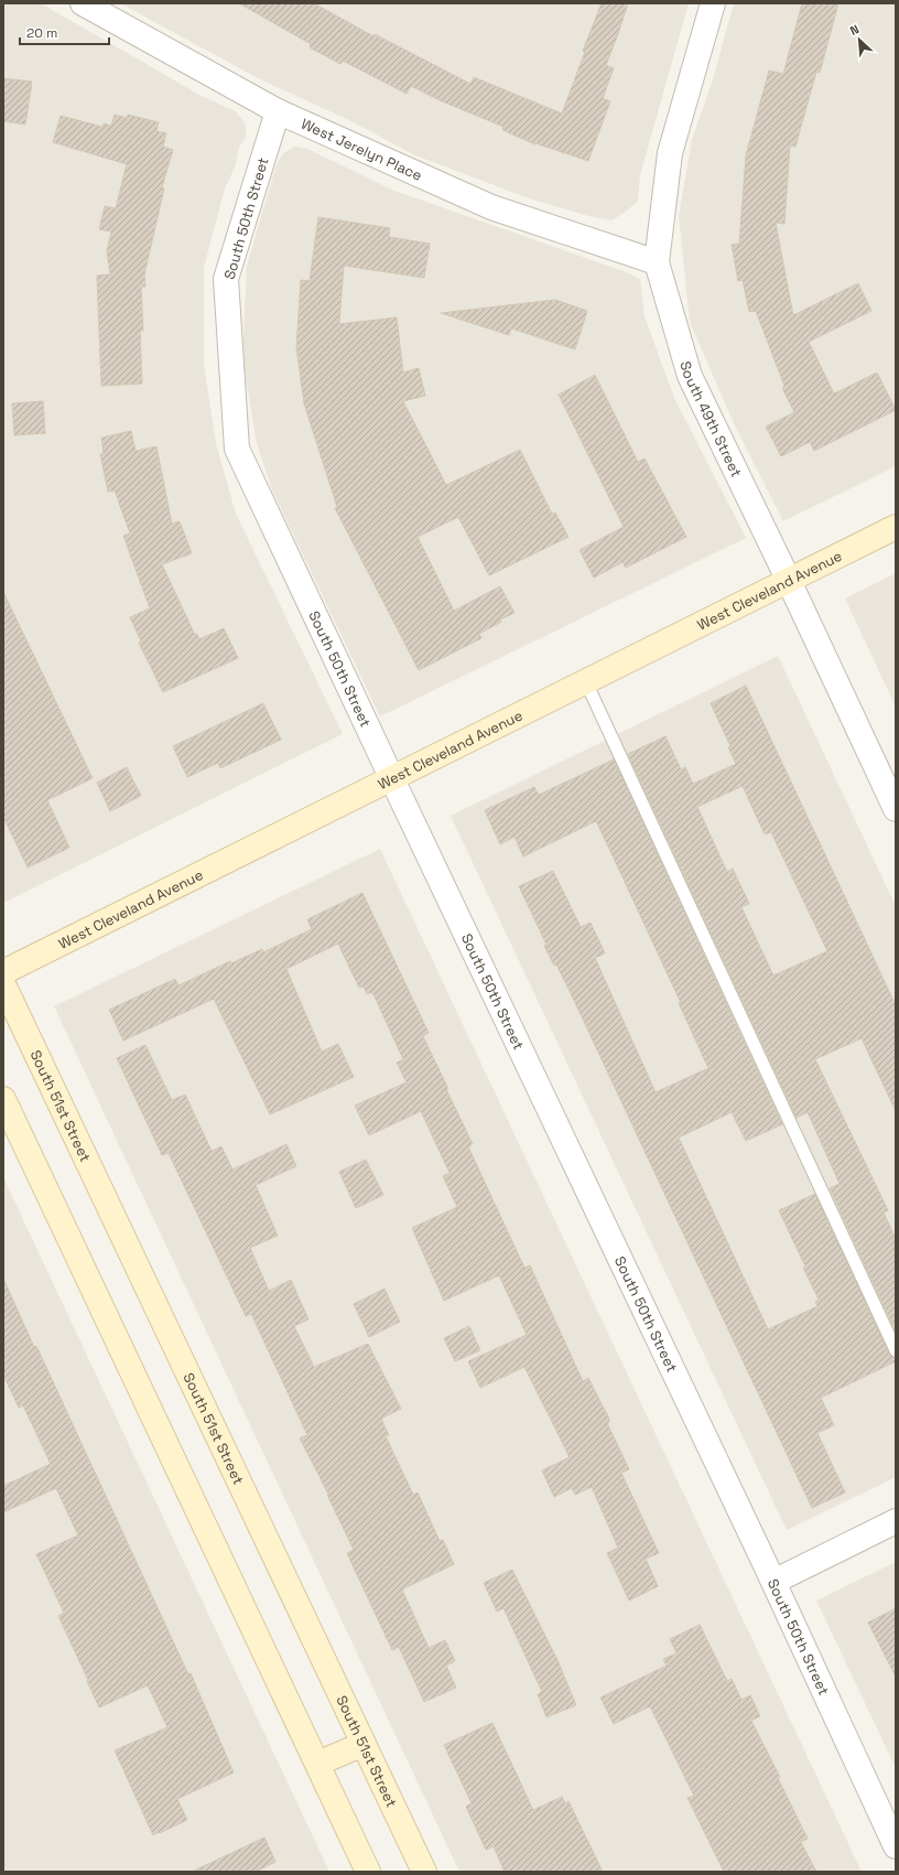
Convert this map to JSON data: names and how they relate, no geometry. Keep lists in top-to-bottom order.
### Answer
{
  "streets": {
    "street": [
      "West Jerelyn Place",
      "South 50th Street",
      "South 49th Street",
      "West Cleveland Avenue",
      "South 51st Street"
    ]
  },
  "crossings": [
    ["West Jerelyn Place", "South 50th Street"],
    ["West Jerelyn Place", "South 49th Street"],
    ["South 50th Street", "West Cleveland Avenue"],
    ["South 49th Street", "West Cleveland Avenue"]
  ],
  "scale_bar": "20 m",
  "north": "top left"
}
